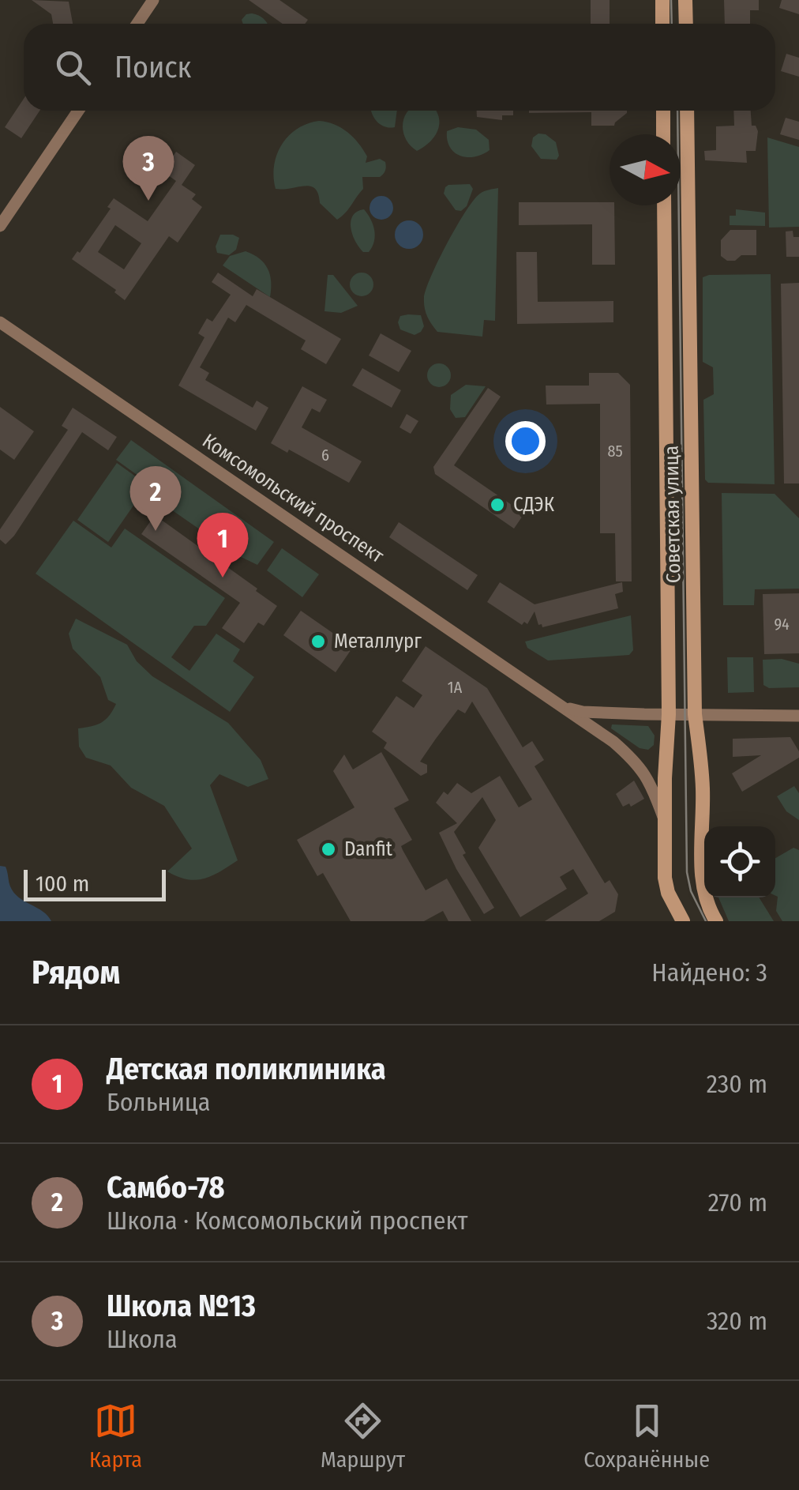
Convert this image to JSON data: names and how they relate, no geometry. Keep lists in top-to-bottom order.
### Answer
{
  "streets": {
    "main road": ["Советская улица"],
    "street": ["Комсомольский проспект"]
  },
  "crossings": [
    ["Комсомольский проспект", "Советская улица"]
  ],
  "places": ["СДЭК", "Металлург", "Danfit"],
  "house_numbers": [
    "85",
    "6",
    "94",
    "1А"
  ],
  "scale_bar": "100 m",
  "north": "right",
  "page": {
    "search": "Поиск",
    "pins": ["3", "2", "1"],
    "scale": "100 m",
    "heading": ["Рядом", "Найдено: 3"],
    "list": [
      {
        "mark": "1",
        "name": "Детская поликлиника",
        "note": "Больница",
        "value": "230 m"
      },
      {
        "mark": "2",
        "name": "Самбо-78",
        "note": "Школа · Комсомольский проспект",
        "value": "270 m"
      },
      {
        "mark": "3",
        "name": "Школа №13",
        "note": "Школа",
        "value": "320 m"
      }
    ],
    "nav": ["Карта", "Маршрут", "Сохранённые"]
  }
}
